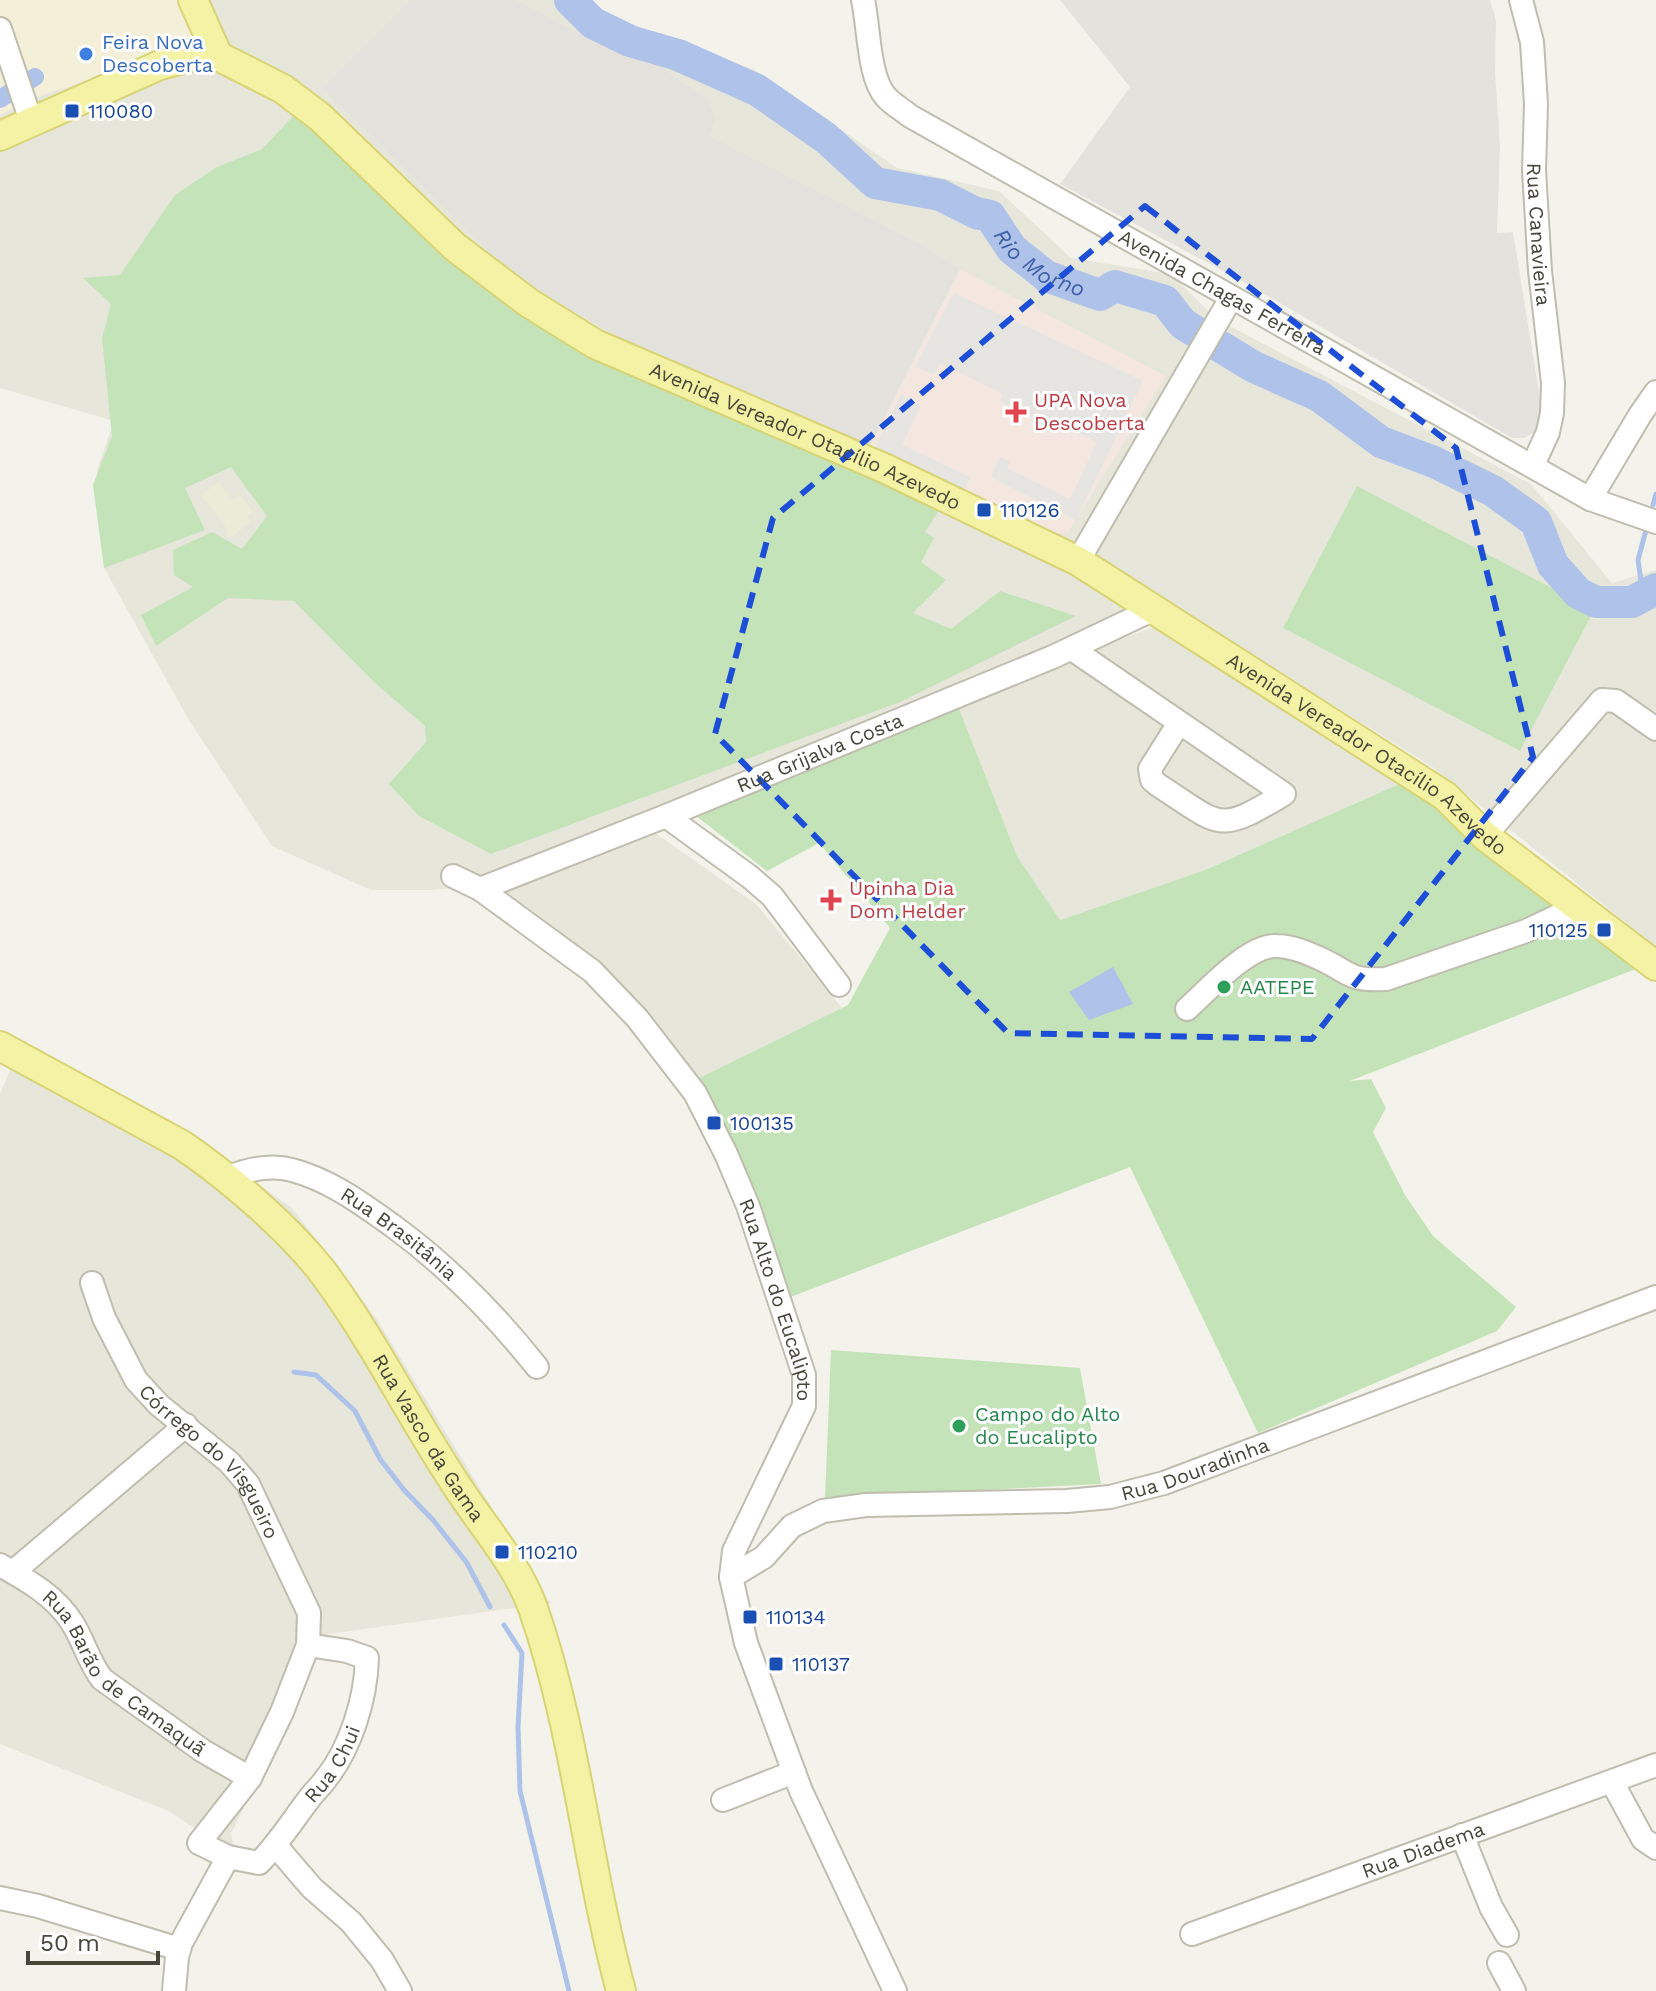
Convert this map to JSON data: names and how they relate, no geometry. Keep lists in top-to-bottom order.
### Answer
{
  "streets": {
    "main road": ["Avenida Vereador Otacílio Azevedo", "Rua Vasco da Gama"],
    "street": [
      "Rua Canavieira",
      "Avenida Chagas Ferreira",
      "Rua Grijalva Costa",
      "Rua Brasitânia",
      "Rua Alto do Eucalipto",
      "Córrego do Visgueiro",
      "Rua Douradinha",
      "Rua Barão de Camaquã",
      "Rua Chui",
      "Rua Diadema"
    ]
  },
  "crossings": [
    ["Rua Canavieira", "Avenida Chagas Ferreira"],
    ["Avenida Vereador Otacílio Azevedo", "Rua Grijalva Costa"],
    ["Rua Grijalva Costa", "Rua Alto do Eucalipto"],
    ["Rua Brasitânia", "Rua Vasco da Gama"],
    ["Rua Alto do Eucalipto", "Rua Douradinha"],
    ["Córrego do Visgueiro", "Rua Chui"]
  ],
  "water": ["Rio Morno"],
  "places": {
    "other": ["Feira Nova Descoberta", "AATEPE", "Campo do Alto do Eucalipto"],
    "transit": [
      "110080",
      "110126",
      "110125",
      "100135",
      "110210",
      "110134",
      "110137"
    ],
    "health": ["UPA Nova Descoberta", "Upinha Dia Dom Helder"]
  },
  "scale_bar": "50 m"
}
